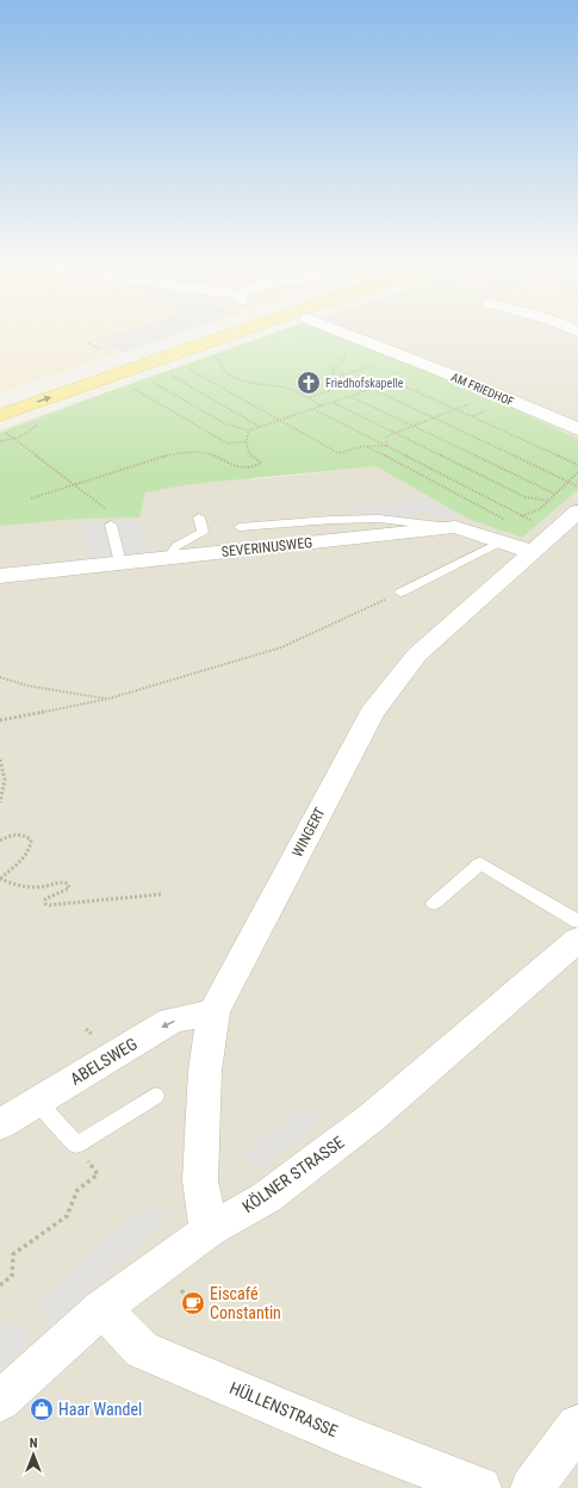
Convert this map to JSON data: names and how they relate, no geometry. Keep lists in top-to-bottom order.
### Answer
{
  "streets": {
    "street": [
      "AM FRIEDHOF",
      "SEVERINUSWEG",
      "WINGERT",
      "ABELSWEG",
      "KÖLNER STRASSE",
      "HÜLLENSTRASSE"
    ]
  },
  "crossings": [
    ["SEVERINUSWEG", "WINGERT"],
    ["WINGERT", "ABELSWEG"],
    ["WINGERT", "KÖLNER STRASSE"],
    ["KÖLNER STRASSE", "HÜLLENSTRASSE"]
  ],
  "one_way": ["ABELSWEG"],
  "places": {
    "church": ["Friedhofskapelle"],
    "cafe": ["Eiscafé Constantin"],
    "shop": ["Haar Wandel"]
  },
  "north": "top"
}
